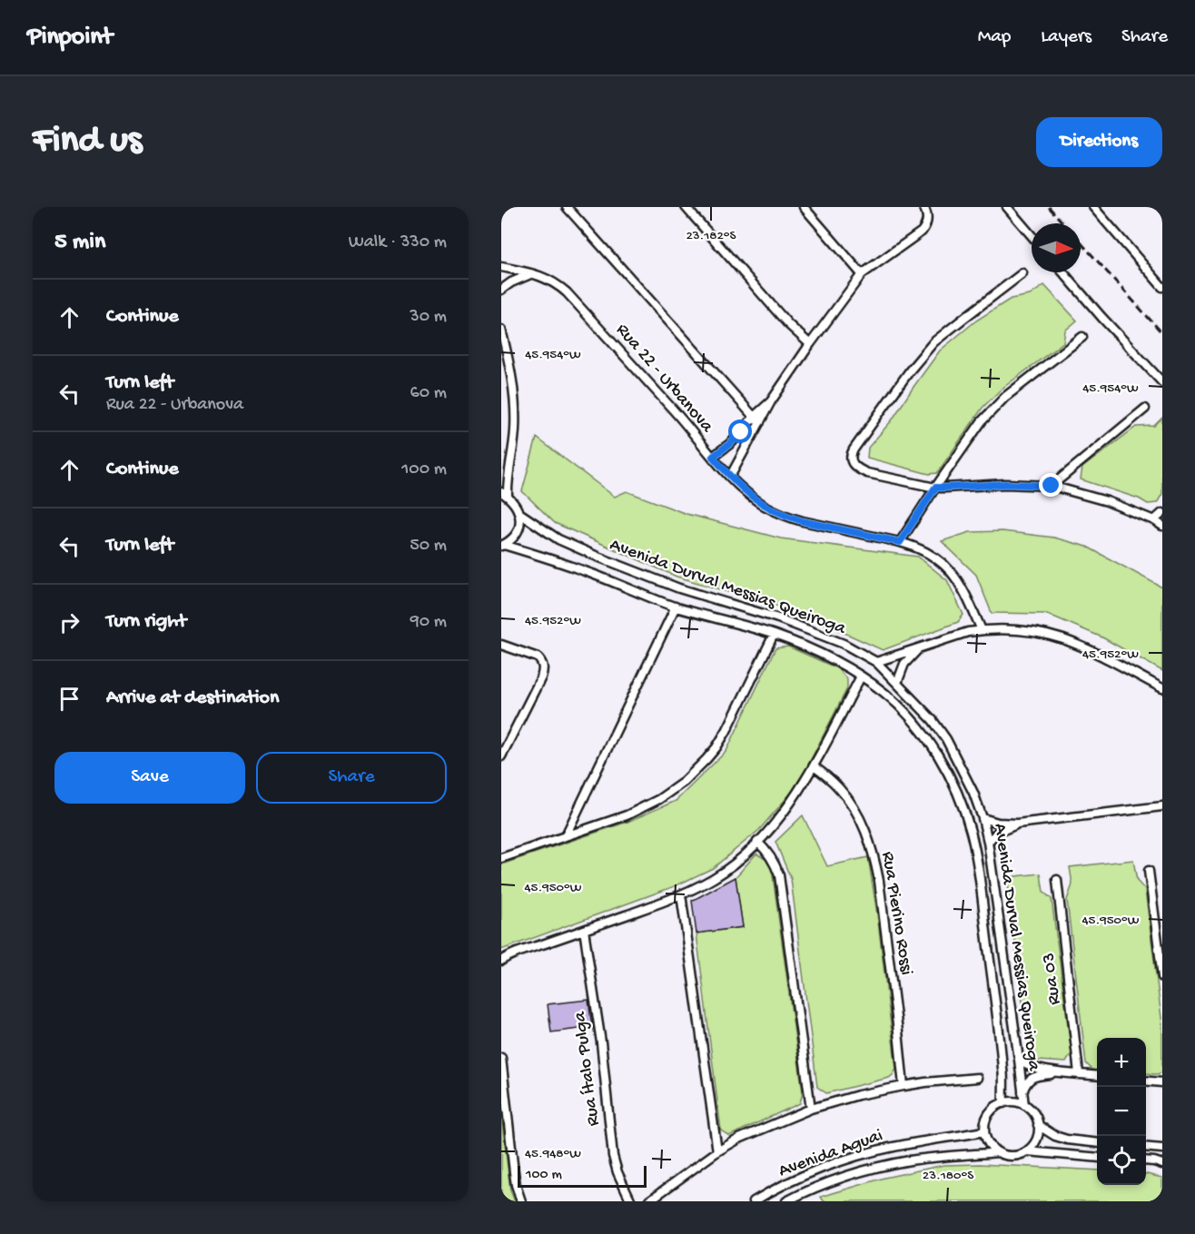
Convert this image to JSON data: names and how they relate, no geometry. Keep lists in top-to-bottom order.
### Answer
{
  "streets": {
    "street": [
      "Rua 22 - Urbanova",
      "Avenida Durval Messias Queiroga",
      "Rua Pierino Rossi",
      "Rua 03",
      "Rua Ítalo Pulga",
      "Avenida Aguai"
    ]
  },
  "crossings": [
    ["Avenida Durval Messias Queiroga", "Avenida Aguai"]
  ],
  "scale_bar": "100 m",
  "north": "right",
  "page": {
    "header": "Pinpoint",
    "nav": ["Map", "Layers", "Share"],
    "buttons": [
      "Directions",
      ["Save", "Share"]
    ],
    "title": "Find us",
    "heading": ["5 min", "Walk · 330 m"],
    "list": [
      ["Continue", "30 m"],
      ["Turn left", "Rua 22 - Urbanova", "60 m"],
      ["Continue", "100 m"],
      ["Turn left", "50 m"],
      ["Turn right", "90 m"],
      "Arrive at destination"
    ],
    "map_buttons": ["+", "−"],
    "scale": "100 m"
  },
  "coordinates": [
    "23.182°S",
    "45.954°W",
    "45.952°W",
    "45.950°W",
    "45.948°W",
    "23.180°S"
  ]
}
